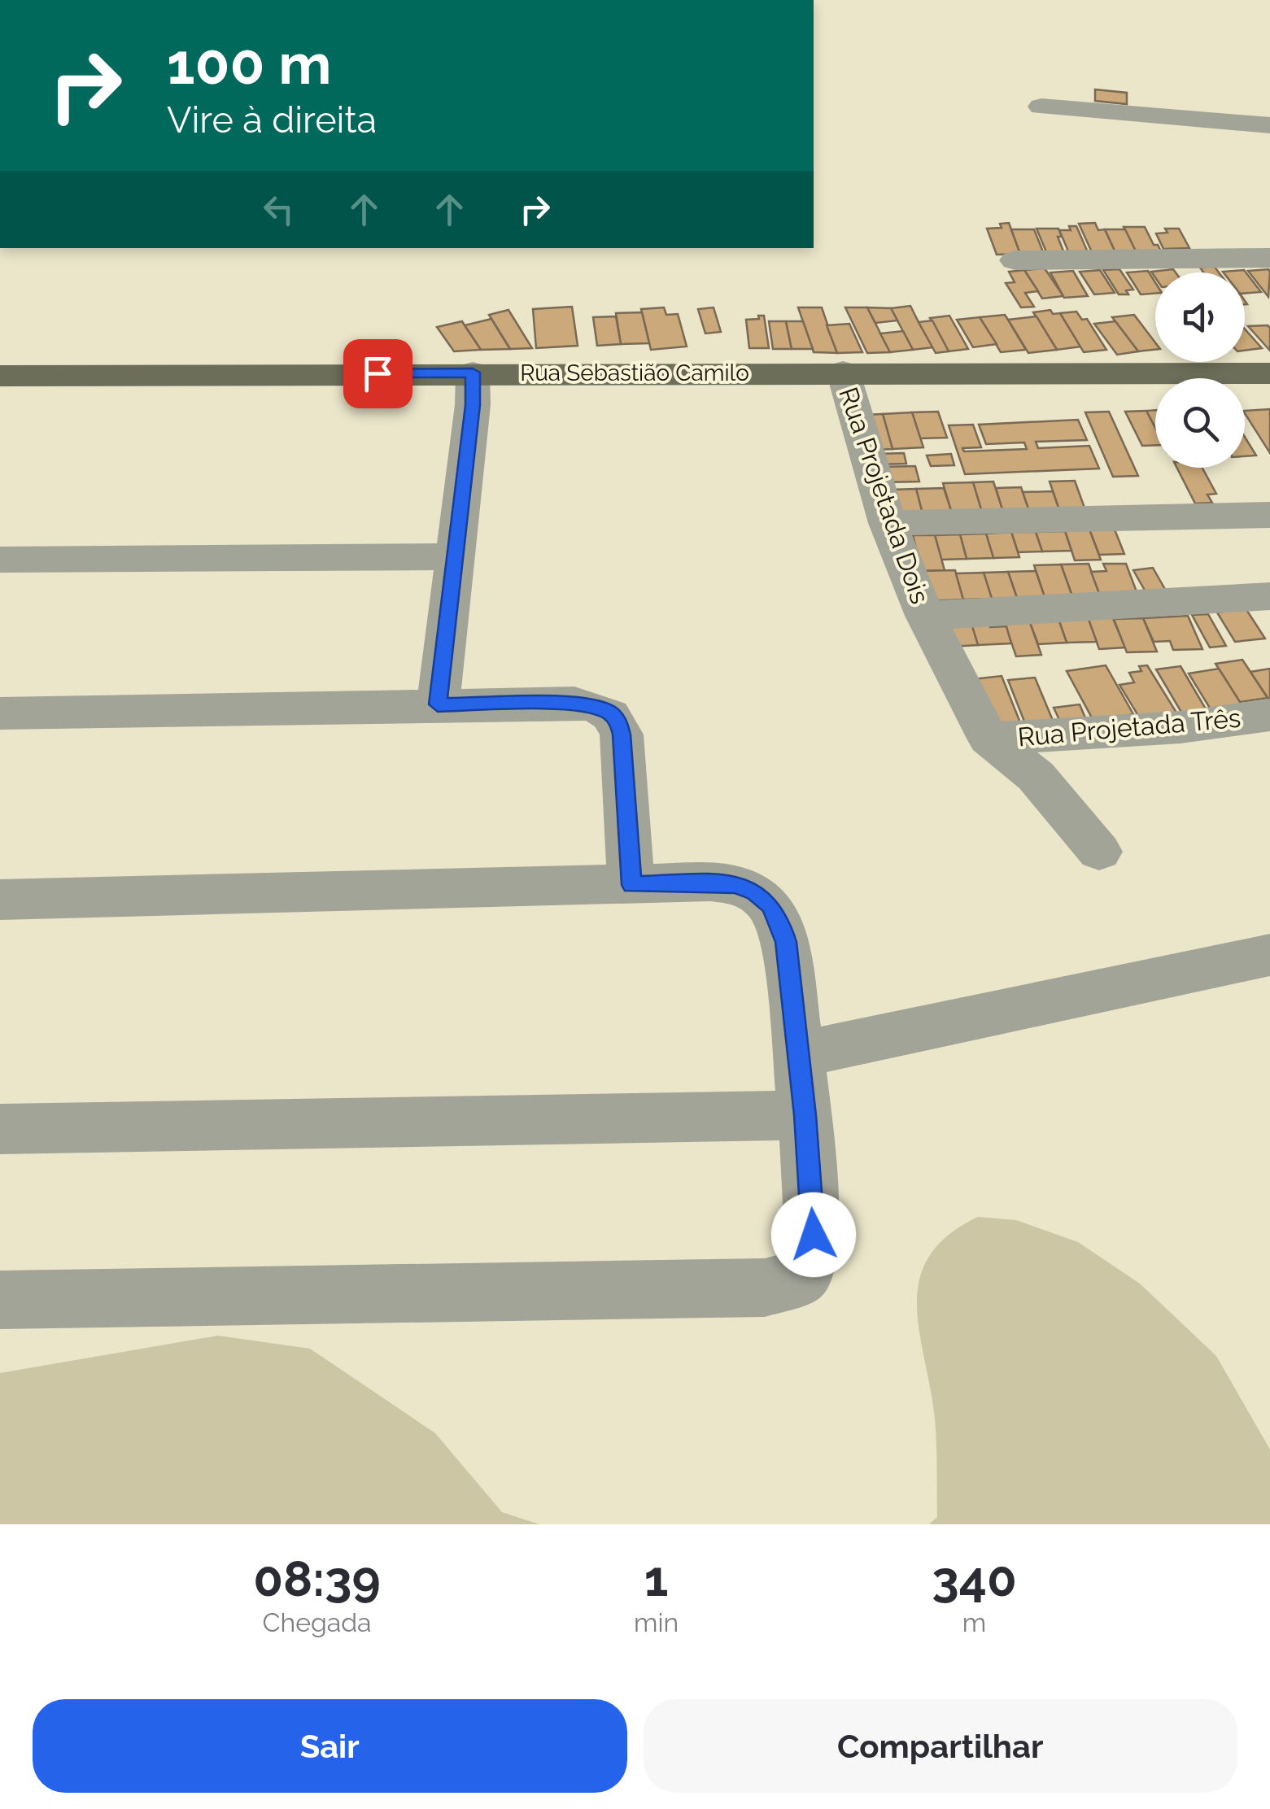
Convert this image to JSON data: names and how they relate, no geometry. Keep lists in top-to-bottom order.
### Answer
{
  "streets": {
    "main road": ["Rua Sebastião Camilo"],
    "street": ["Rua Projetada Dois", "Rua Projetada Três"]
  },
  "crossings": [
    ["Rua Sebastião Camilo", "Rua Projetada Dois"],
    ["Rua Projetada Dois", "Rua Projetada Três"]
  ],
  "page": {
    "turn": ["100 m", "Vire à direita"],
    "eta": [
      "08:39",
      "Chegada",
      "1",
      "min",
      "340",
      "m"
    ],
    "buttons": ["Sair", "Compartilhar"]
  }
}
